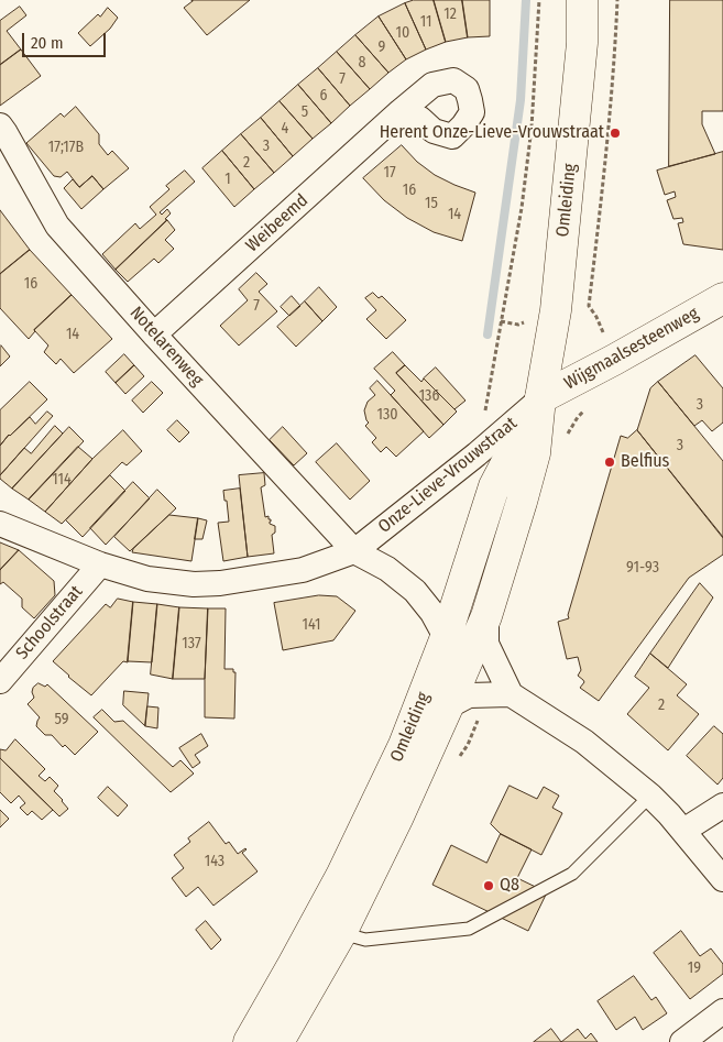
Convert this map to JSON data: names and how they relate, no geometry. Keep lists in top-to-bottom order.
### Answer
{
  "streets": {
    "main road": ["Omleiding", "Wijgmaalsesteenweg"],
    "street": [
      "Weibeemd",
      "Notelarenweg",
      "Onze-Lieve-Vrouwstraat",
      "Schoolstraat"
    ]
  },
  "crossings": [
    ["Omleiding", "Wijgmaalsesteenweg"],
    ["Omleiding", "Onze-Lieve-Vrouwstraat"],
    ["Weibeemd", "Notelarenweg"],
    ["Notelarenweg", "Onze-Lieve-Vrouwstraat"],
    ["Wijgmaalsesteenweg", "Onze-Lieve-Vrouwstraat"],
    ["Onze-Lieve-Vrouwstraat", "Schoolstraat"]
  ],
  "places": ["Herent Onze-Lieve-Vrouwstraat", "Belfius", "Q8"],
  "house_numbers": [
    "12",
    "11",
    "10",
    "9",
    "8",
    "7",
    "6",
    "5",
    "4",
    "3",
    "17;17B",
    "2",
    "17",
    "1",
    "16",
    "15",
    "14",
    "16",
    "7",
    "14",
    "136",
    "3",
    "130",
    "3",
    "114",
    "91-93",
    "141",
    "137",
    "2",
    "59",
    "143",
    "19"
  ],
  "scale_bar": "20 m"
}
